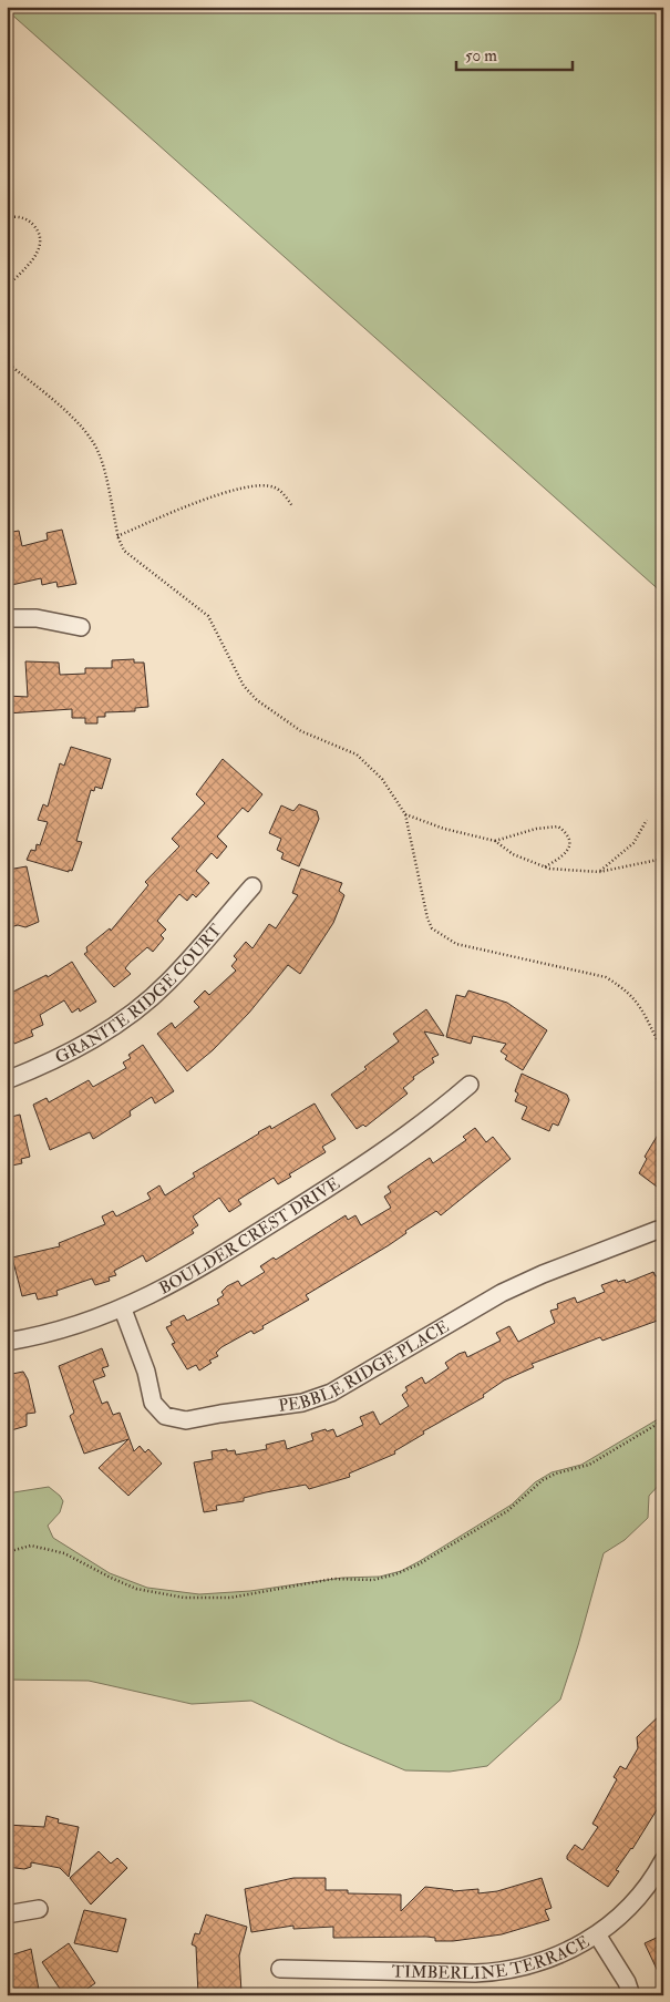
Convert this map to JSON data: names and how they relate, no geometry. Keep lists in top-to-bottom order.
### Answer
{
  "streets": {
    "street": [
      "GRANITE RIDGE COURT",
      "BOULDER CREST DRIVE",
      "PEBBLE RIDGE PLACE",
      "TIMBERLINE TERRACE"
    ]
  },
  "crossings": [
    ["BOULDER CREST DRIVE", "PEBBLE RIDGE PLACE"]
  ],
  "scale_bar": "50 m"
}
